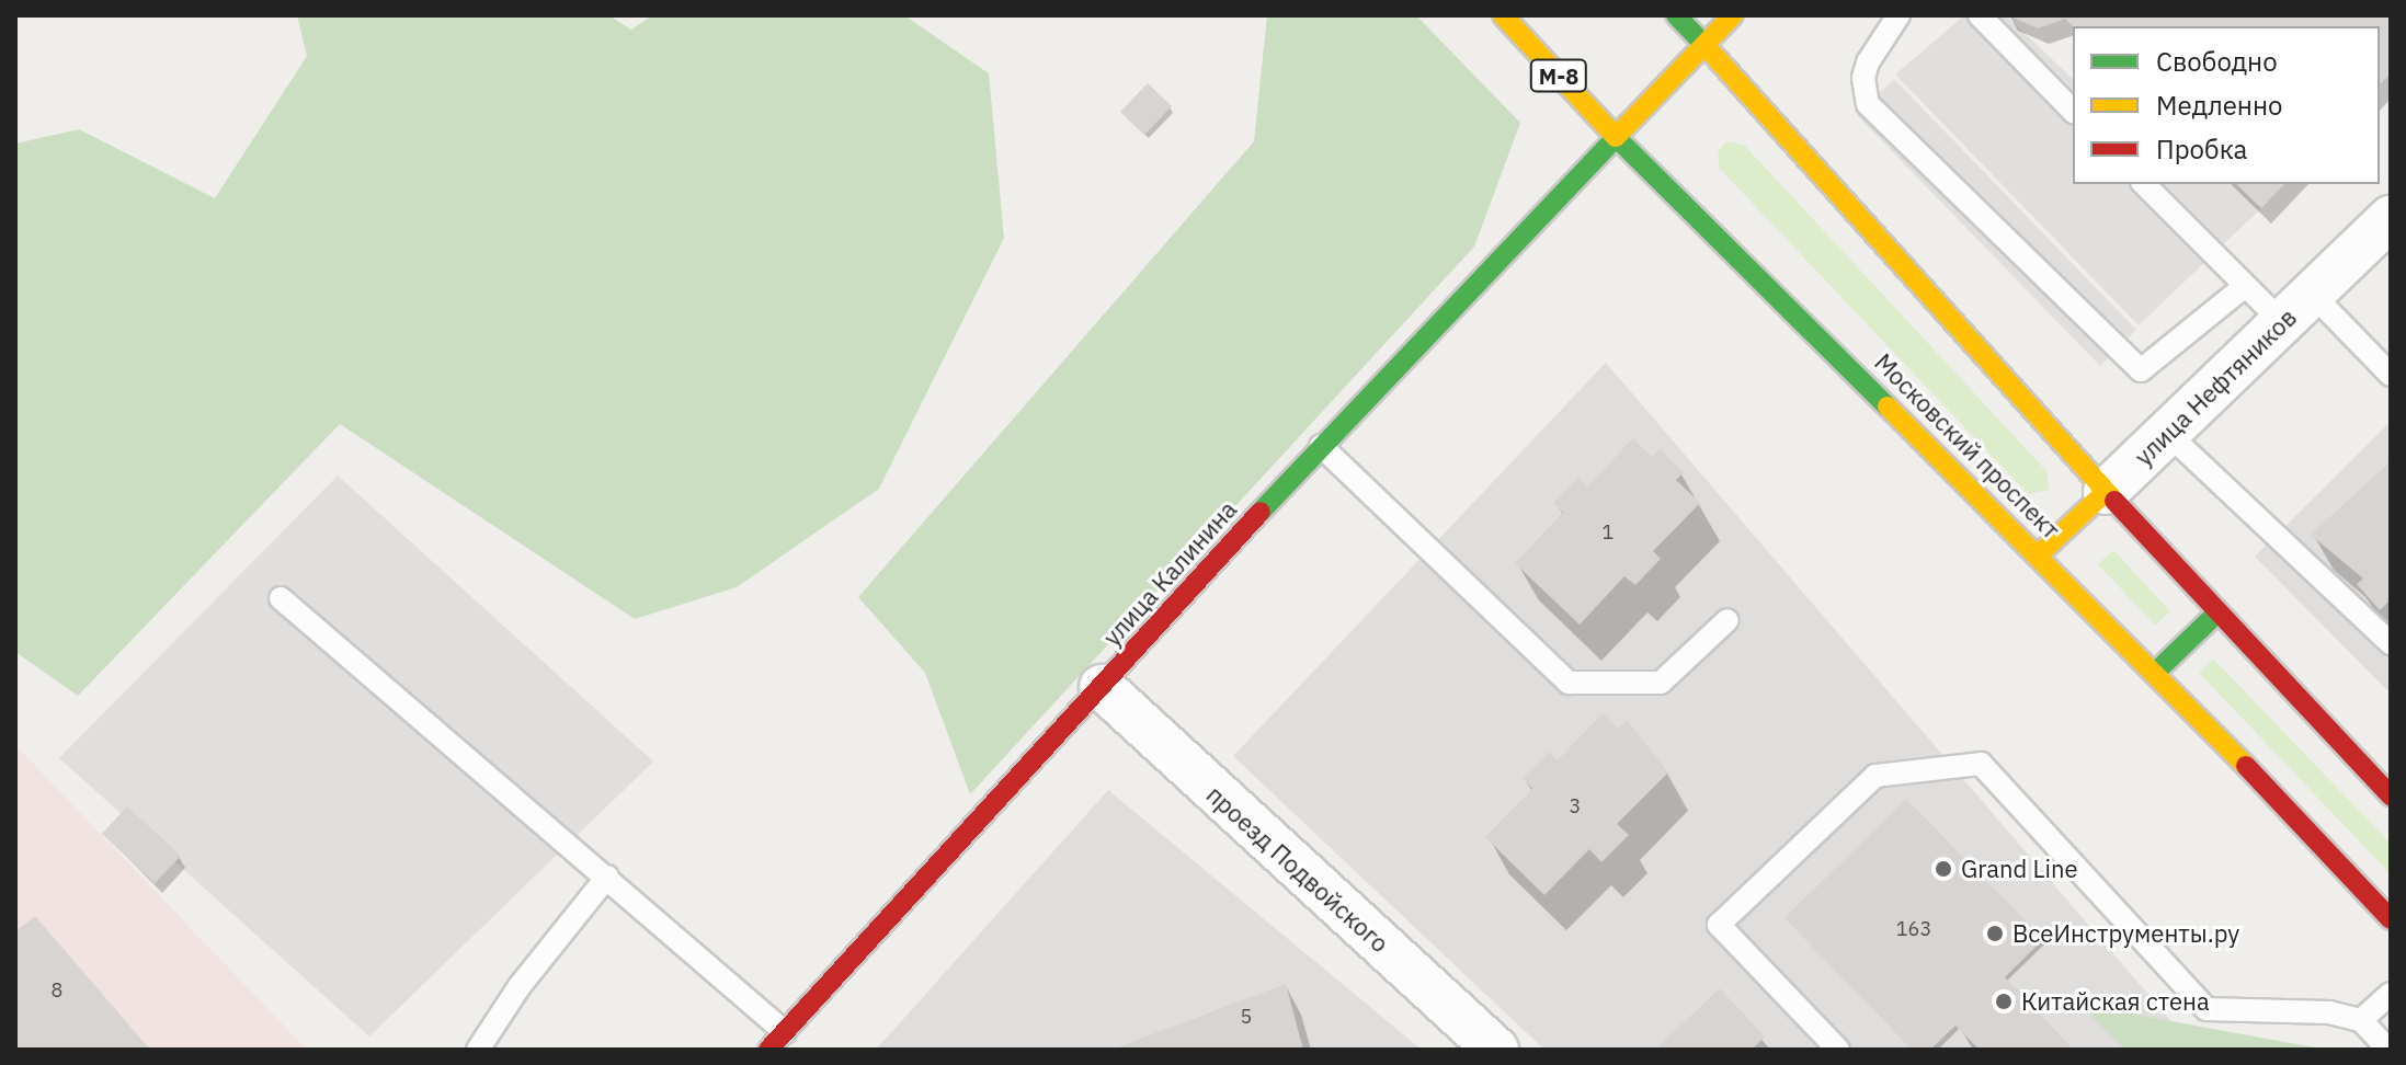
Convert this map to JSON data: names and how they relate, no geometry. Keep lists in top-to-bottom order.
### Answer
{
  "streets": {
    "main road": [
      "М-8",
      "улица Нефтяников",
      "Московский проспект",
      "улица Калинина"
    ],
    "street": ["проезд Подвойского"]
  },
  "crossings": [
    ["улица Нефтяников", "Московский проспект"],
    ["Московский проспект", "улица Калинина"],
    ["улица Калинина", "проезд Подвойского"]
  ],
  "places": ["Grand Line", "ВсеИнструменты.ру", "Китайская стена"],
  "house_numbers": [
    "1",
    "3",
    "163",
    "8",
    "5"
  ],
  "legend": ["Свободно", "Медленно", "Пробка"]
}
